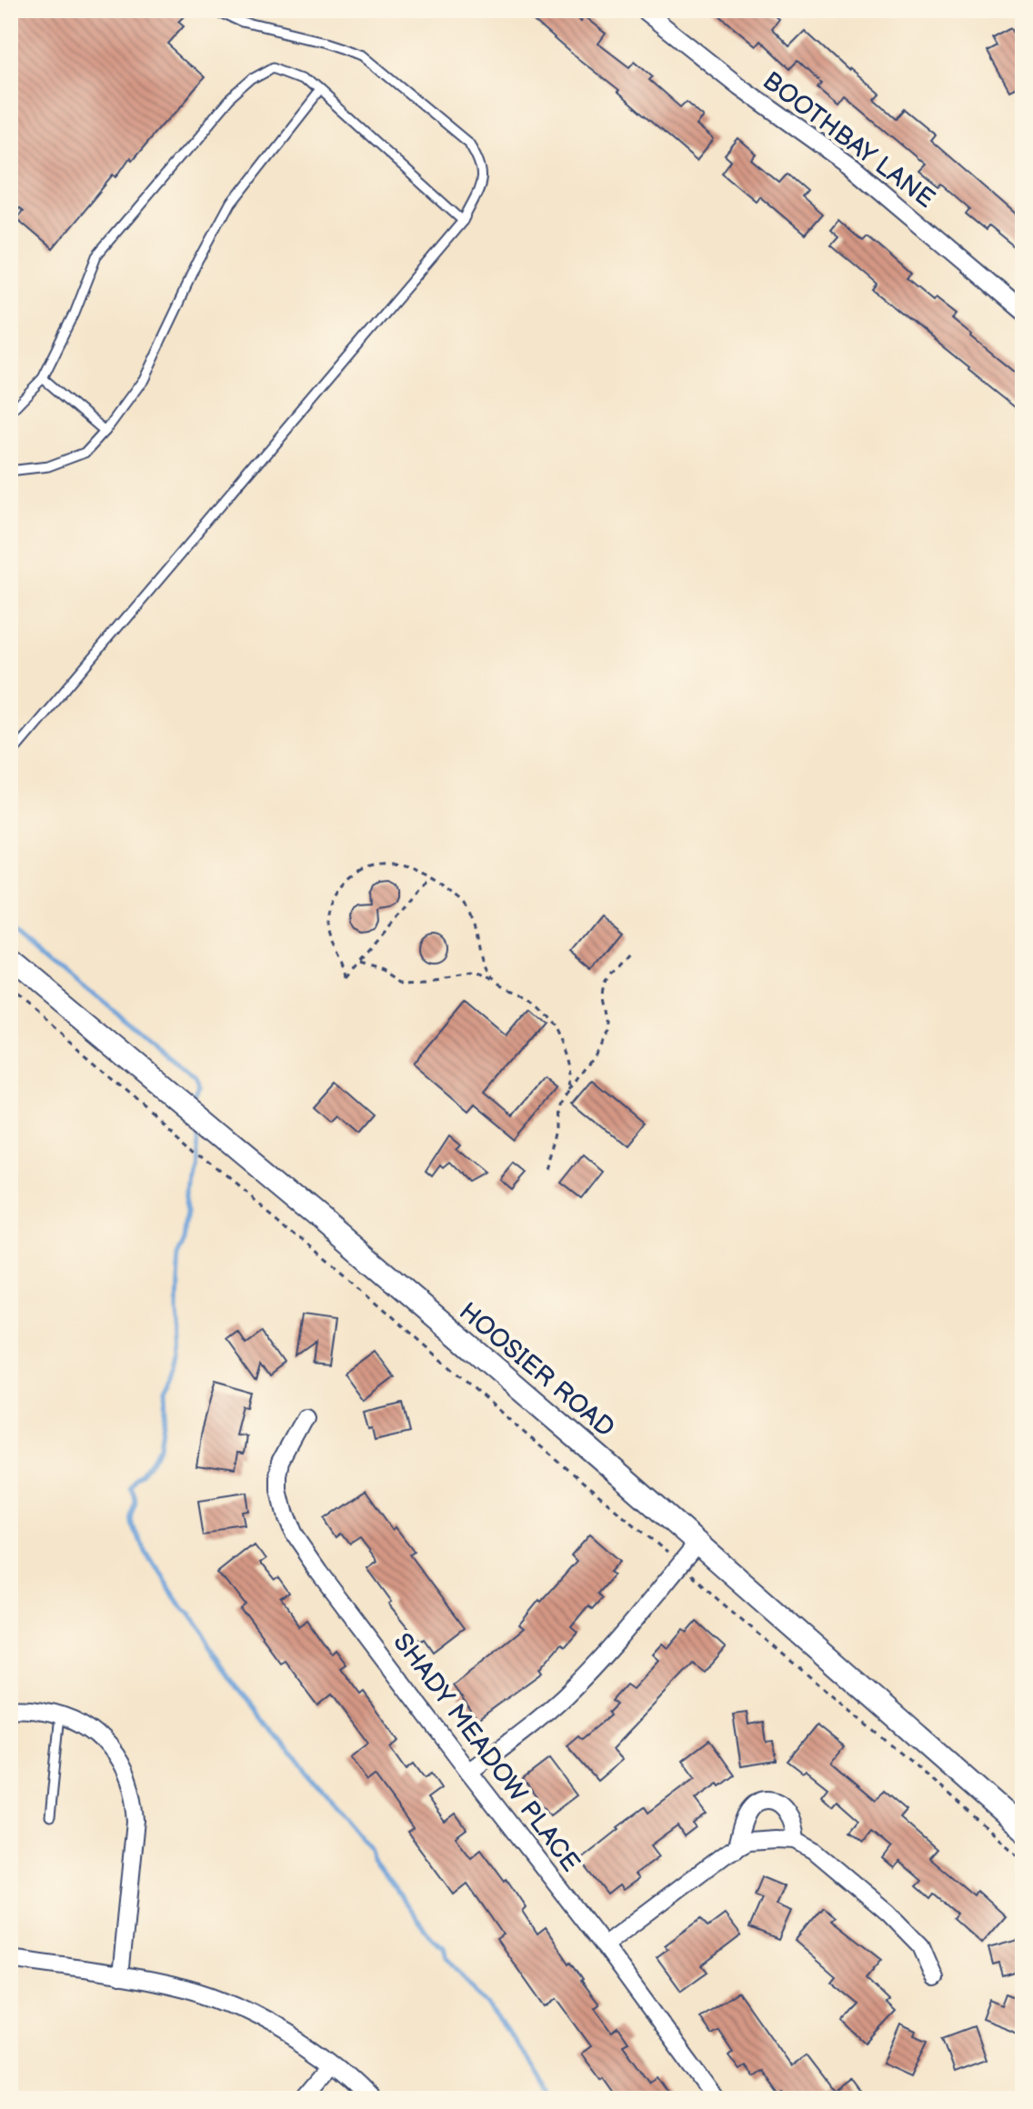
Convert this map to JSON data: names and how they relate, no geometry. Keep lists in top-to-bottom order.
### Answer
{
  "streets": {
    "street": ["BOOTHBAY LANE", "HOOSIER ROAD", "SHADY MEADOW PLACE"]
  }
}
